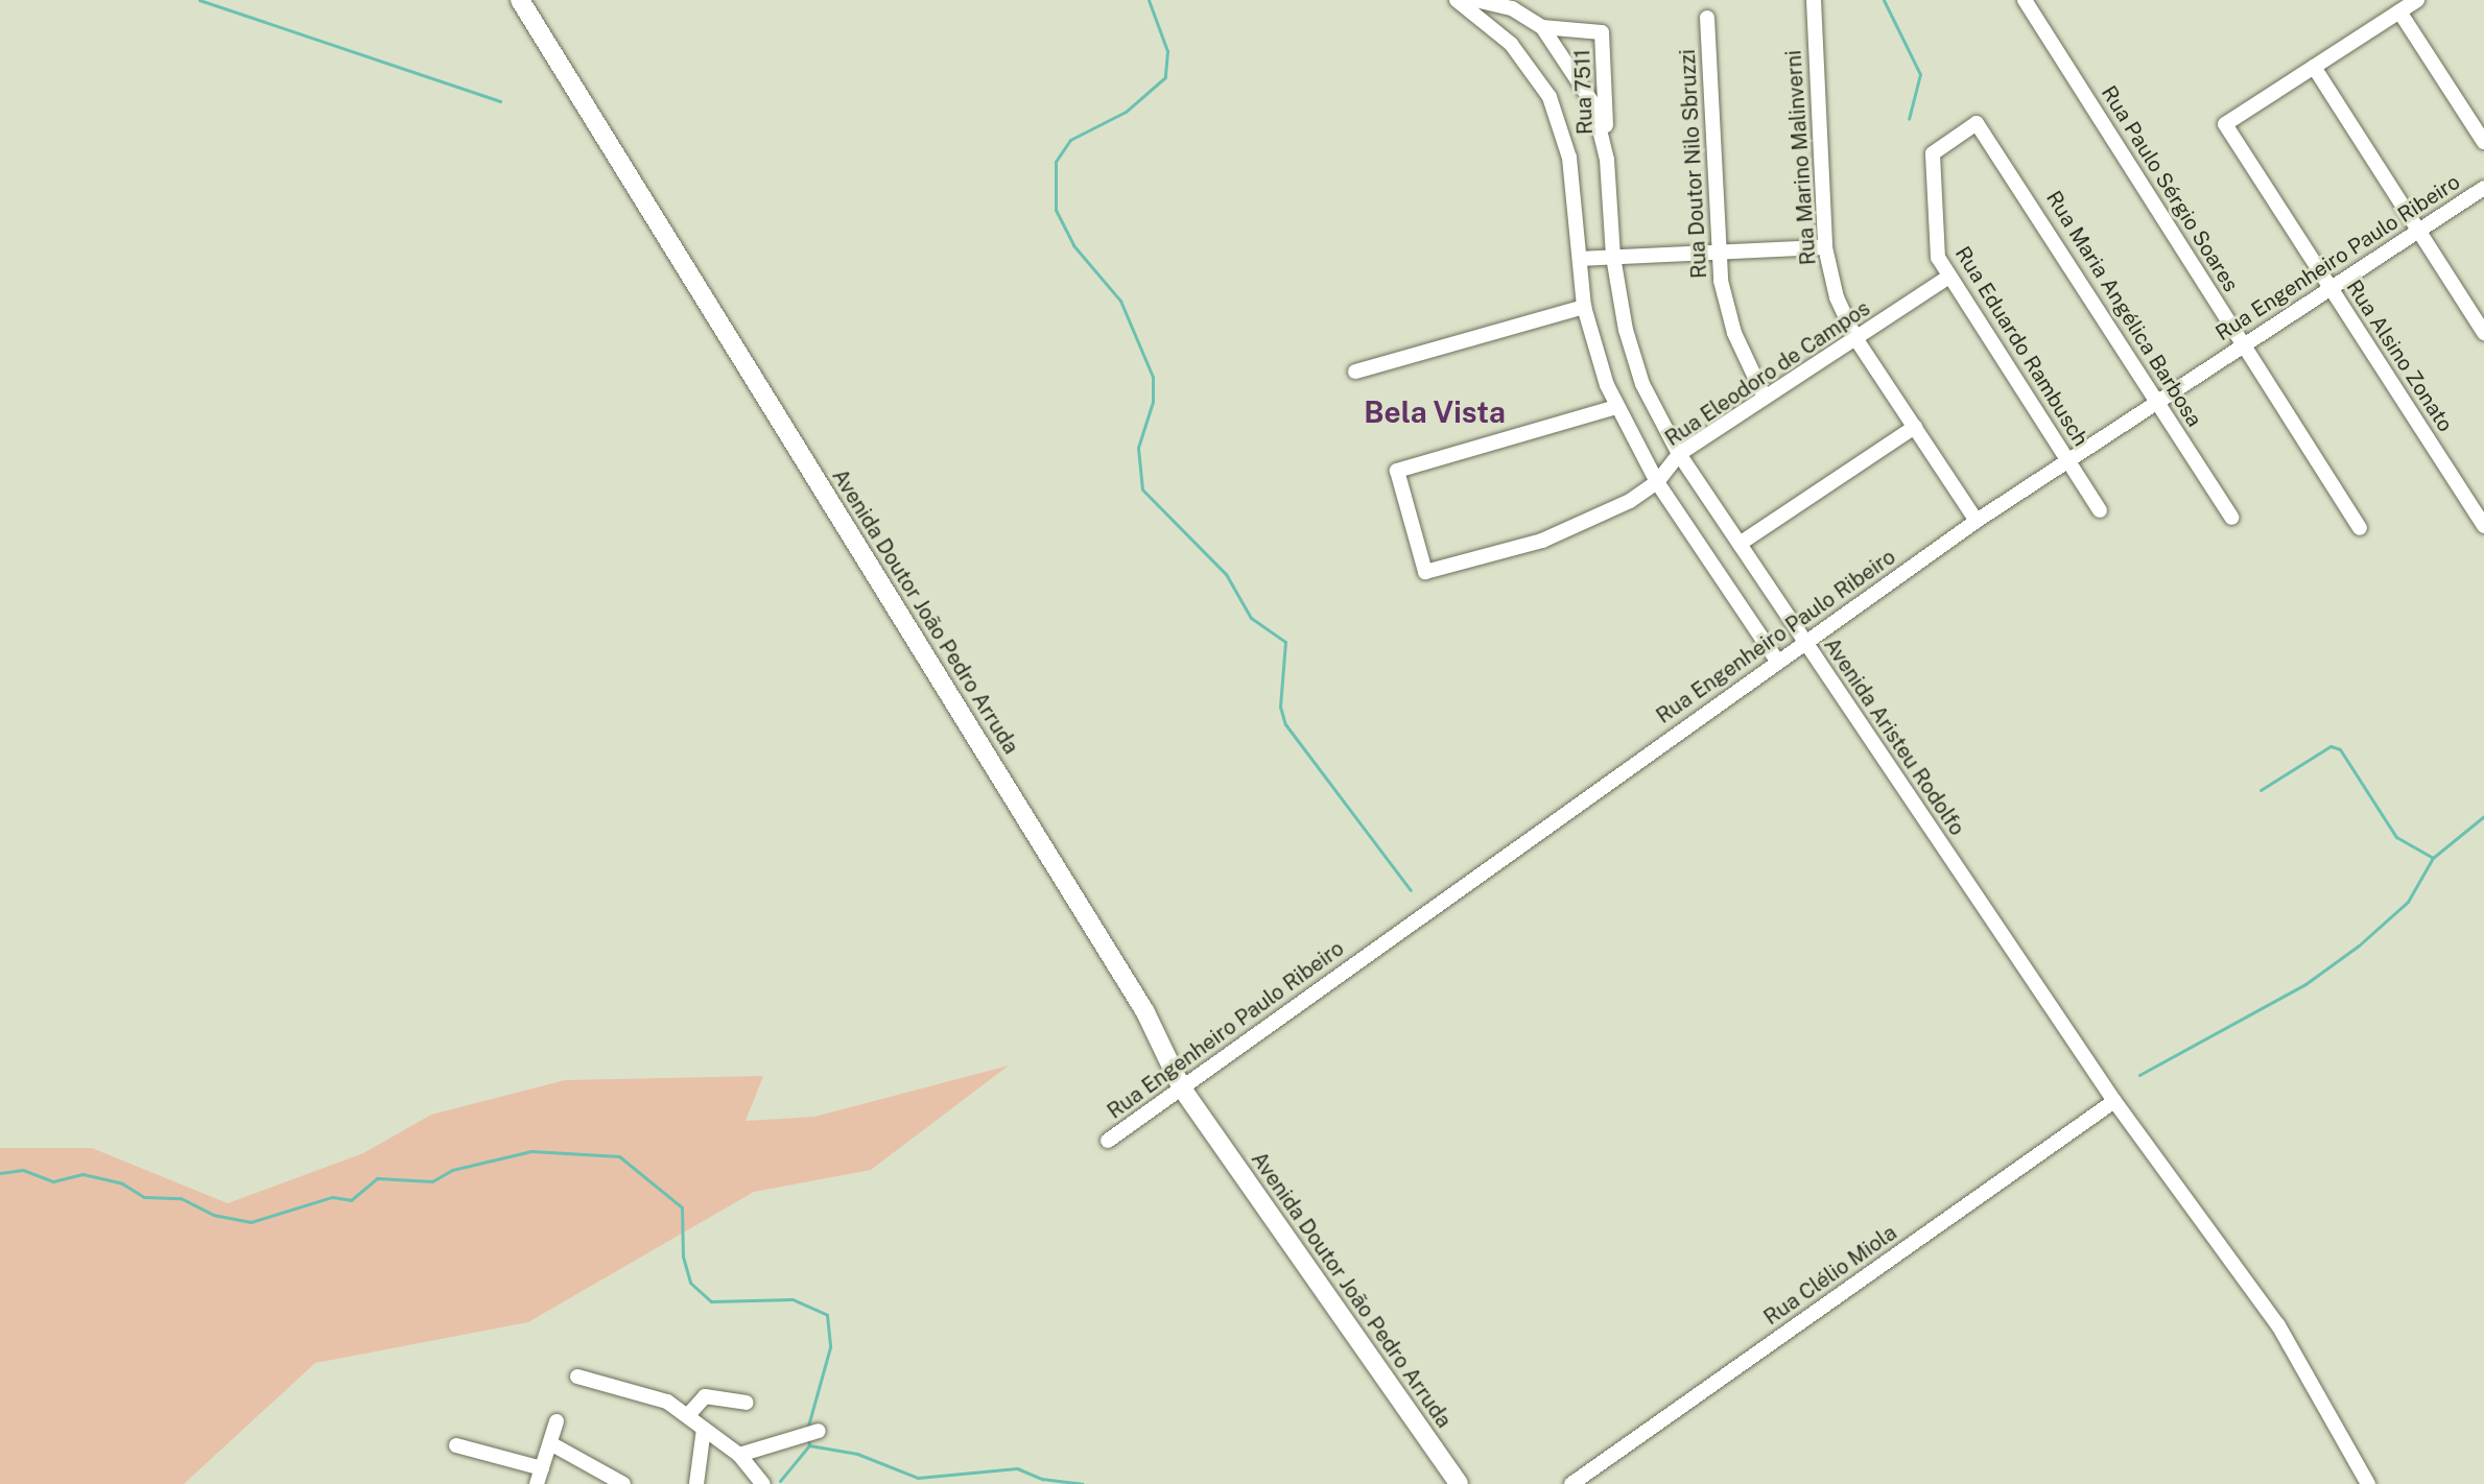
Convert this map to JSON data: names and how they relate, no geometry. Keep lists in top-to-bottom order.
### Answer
{
  "streets": {
    "main road": ["Avenida Doutor João Pedro Arruda"],
    "street": [
      "Rua 7511",
      "Rua Marino Malinverni",
      "Rua Doutor Nilo Sbruzzi",
      "Rua Paulo Sérgio Soares",
      "Rua Engenheiro Paulo Ribeiro",
      "Rua Maria Angélica Barbosa",
      "Rua Eduardo Rambusch",
      "Rua Alsino Zonato",
      "Rua Eleodoro de Campos",
      "Avenida Aristeu Rodolfo",
      "Rua Clélio Miola"
    ]
  },
  "crossings": [
    ["Rua 7511", "Avenida Aristeu Rodolfo"],
    ["Rua Marino Malinverni", "Rua Engenheiro Paulo Ribeiro"],
    ["Rua Marino Malinverni", "Rua Eleodoro de Campos"],
    ["Rua Doutor Nilo Sbruzzi", "Rua Eleodoro de Campos"],
    ["Rua Paulo Sérgio Soares", "Rua Engenheiro Paulo Ribeiro"],
    ["Rua Engenheiro Paulo Ribeiro", "Rua Maria Angélica Barbosa"],
    ["Rua Engenheiro Paulo Ribeiro", "Rua Eduardo Rambusch"],
    ["Rua Engenheiro Paulo Ribeiro", "Rua Alsino Zonato"],
    ["Rua Engenheiro Paulo Ribeiro", "Avenida Doutor João Pedro Arruda"],
    ["Rua Engenheiro Paulo Ribeiro", "Avenida Aristeu Rodolfo"],
    ["Rua Maria Angélica Barbosa", "Rua Eduardo Rambusch"],
    ["Rua Eduardo Rambusch", "Rua Eleodoro de Campos"],
    ["Rua Eleodoro de Campos", "Avenida Aristeu Rodolfo"],
    ["Avenida Aristeu Rodolfo", "Rua Clélio Miola"]
  ],
  "districts": ["Bela Vista"]
}
